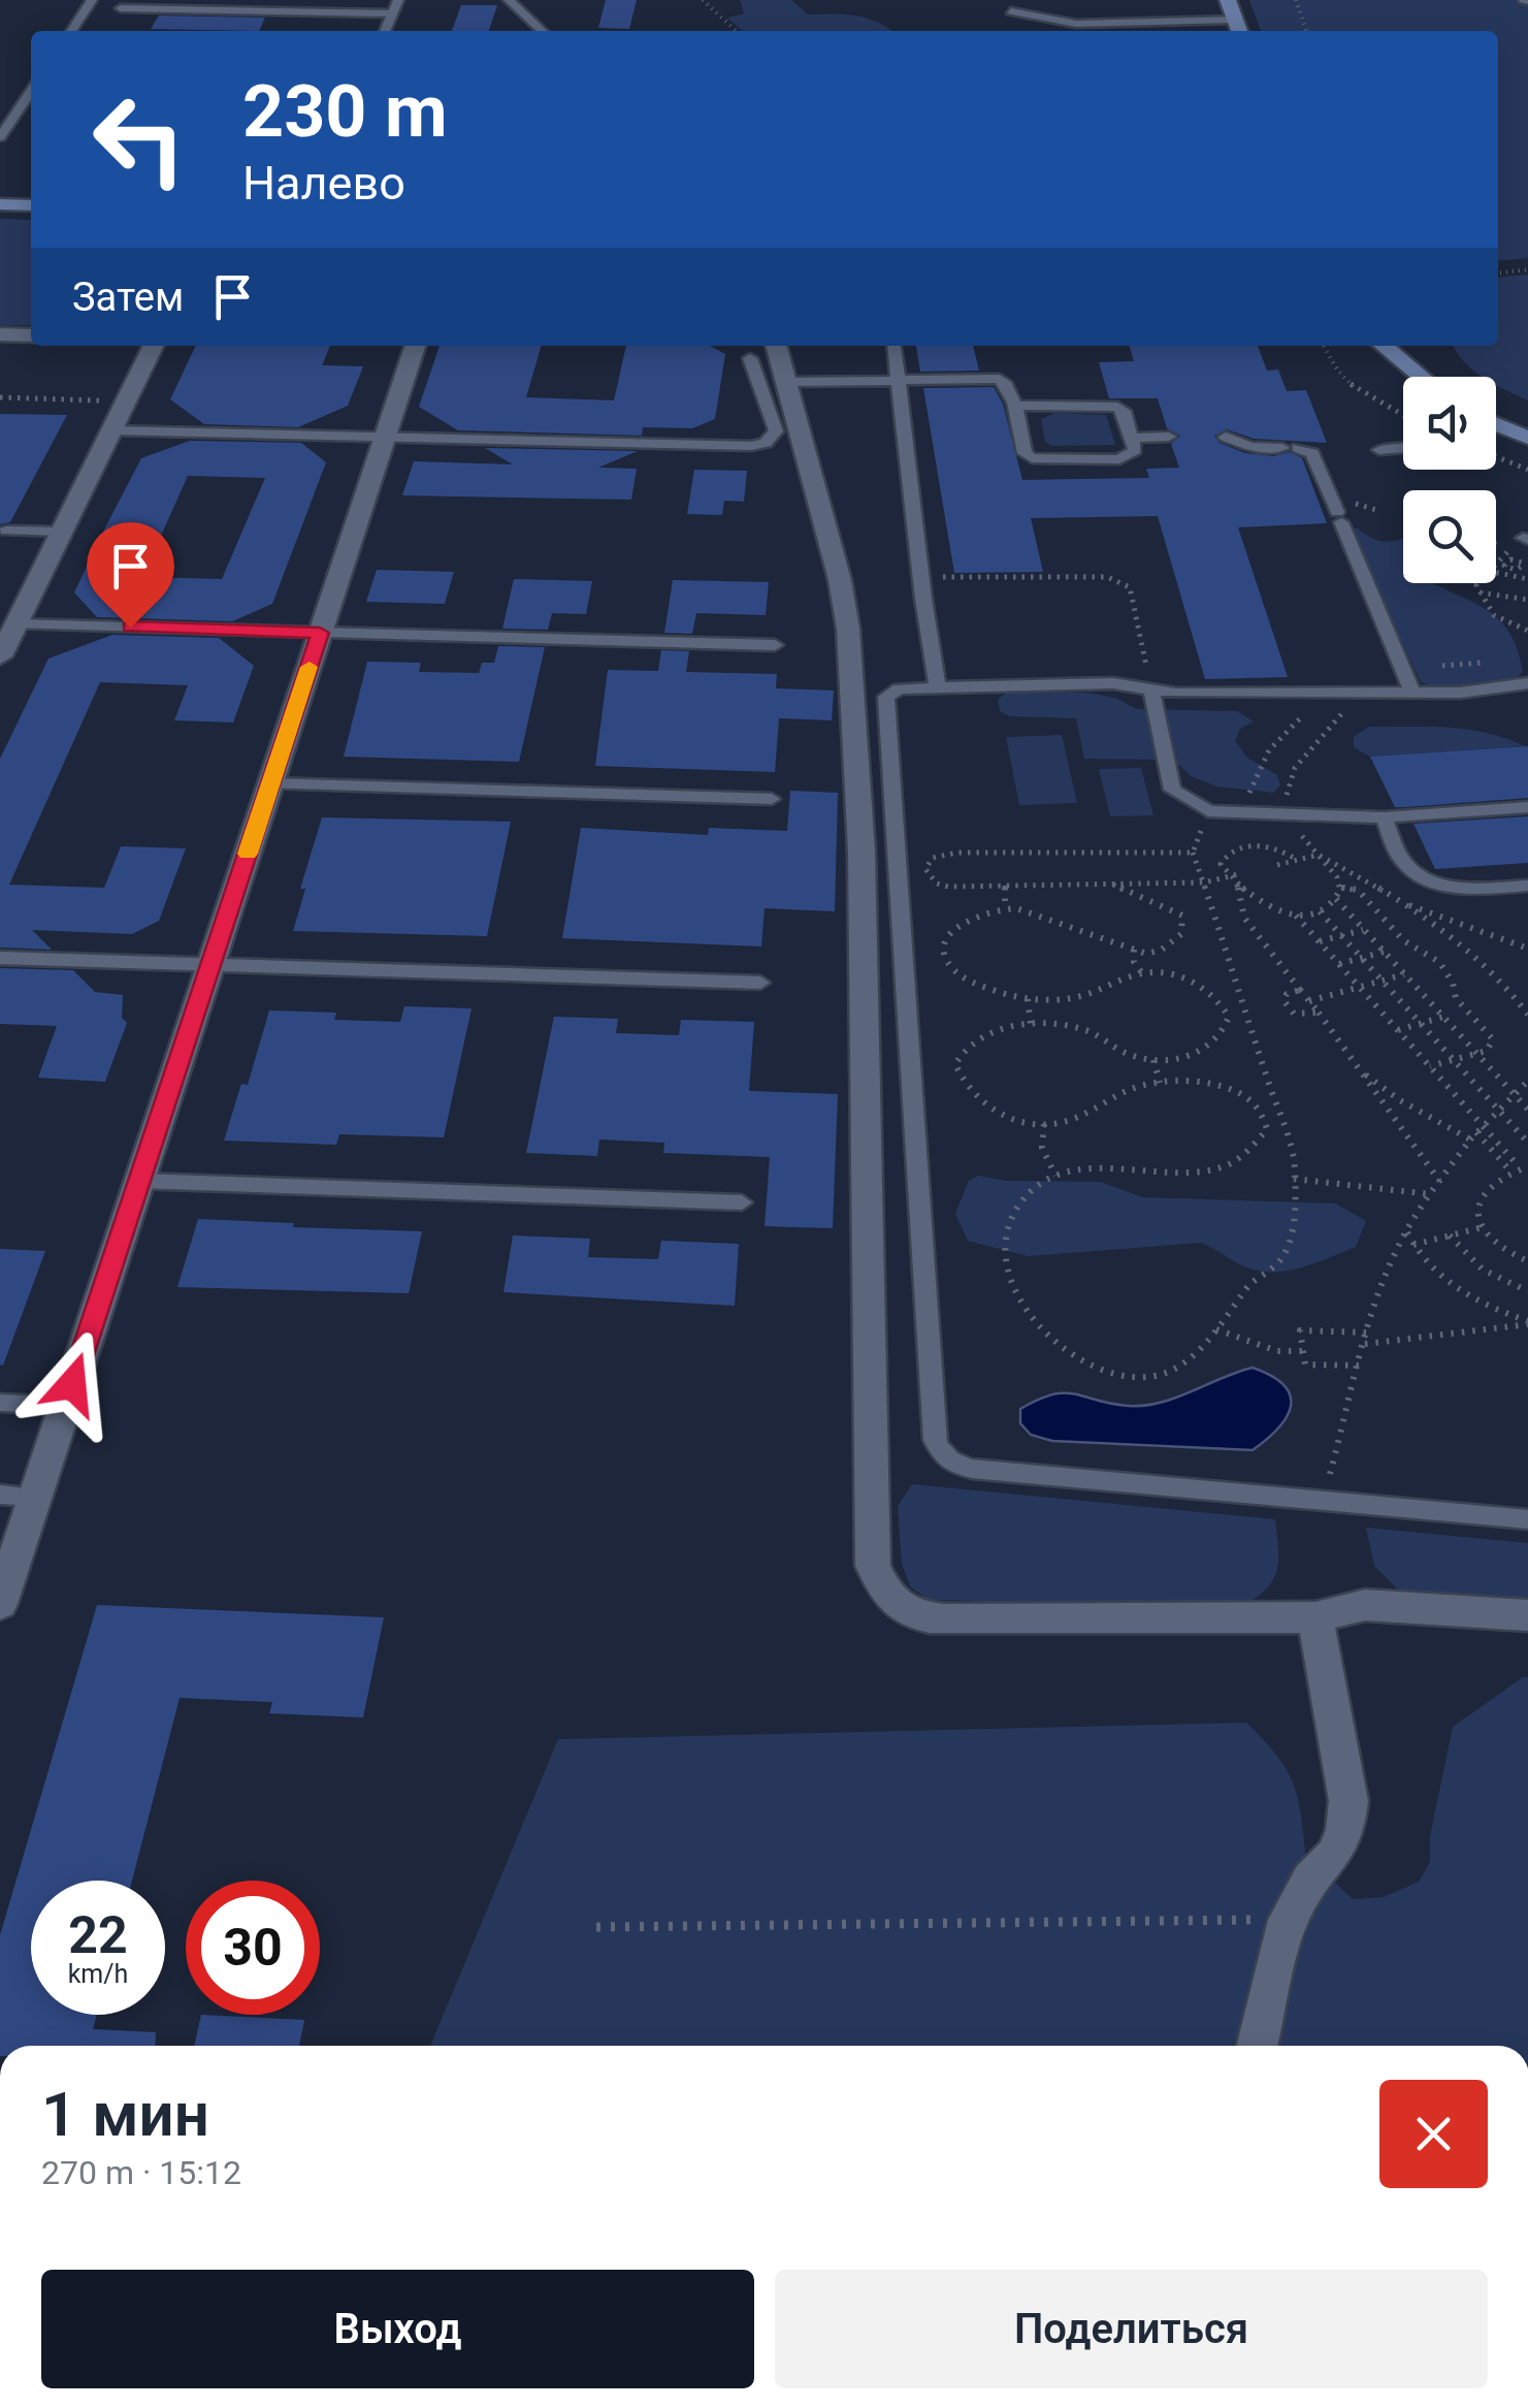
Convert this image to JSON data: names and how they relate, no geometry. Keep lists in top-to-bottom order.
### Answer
{
  "page": {
    "turn": ["230 m", "Налево"],
    "then": "Затем",
    "speed": "22 km/h",
    "limit": "30",
    "heading": ["1 мин", "270 m · 15:12"],
    "buttons": ["Выход", "Поделиться"]
  }
}
